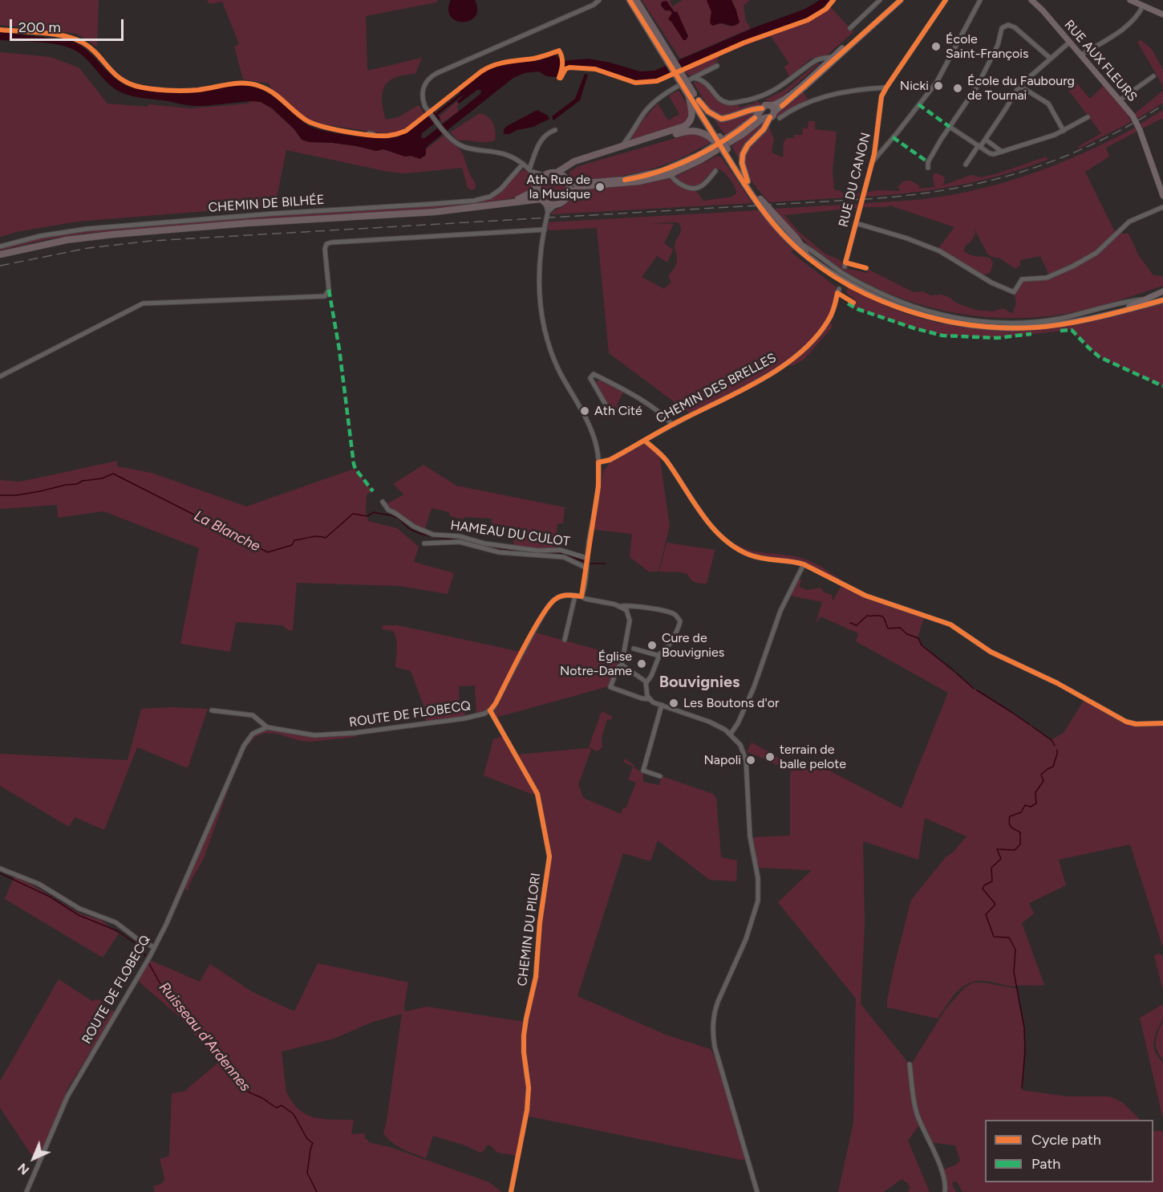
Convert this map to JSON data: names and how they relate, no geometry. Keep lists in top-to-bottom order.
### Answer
{
  "streets": {
    "main road": ["RUE AUX FLEURS"],
    "street": [
      "RUE DU CANON",
      "CHEMIN DE BILHÉE",
      "CHEMIN DES BRELLES",
      "HAMEAU DU CULOT",
      "ROUTE DE FLOBECQ",
      "CHEMIN DU PILORI"
    ]
  },
  "crossings": [
    ["ROUTE DE FLOBECQ", "CHEMIN DU PILORI"]
  ],
  "districts": ["Bouvignies"],
  "water": ["La Blanche", "Ruisseau d'Ardennes"],
  "places": [
    "École Saint-François",
    "Nicki",
    "École du Faubourg de Tournai",
    "Ath Rue de la Musique",
    "Ath Cité",
    "Cure de Bouvignies",
    "Église Notre-Dame",
    "Les Boutons d'or",
    "terrain de balle pelote",
    "Napoli"
  ],
  "legend": ["Cycle path", "Path"],
  "scale_bar": "200 m",
  "north": "bottom left"
}
